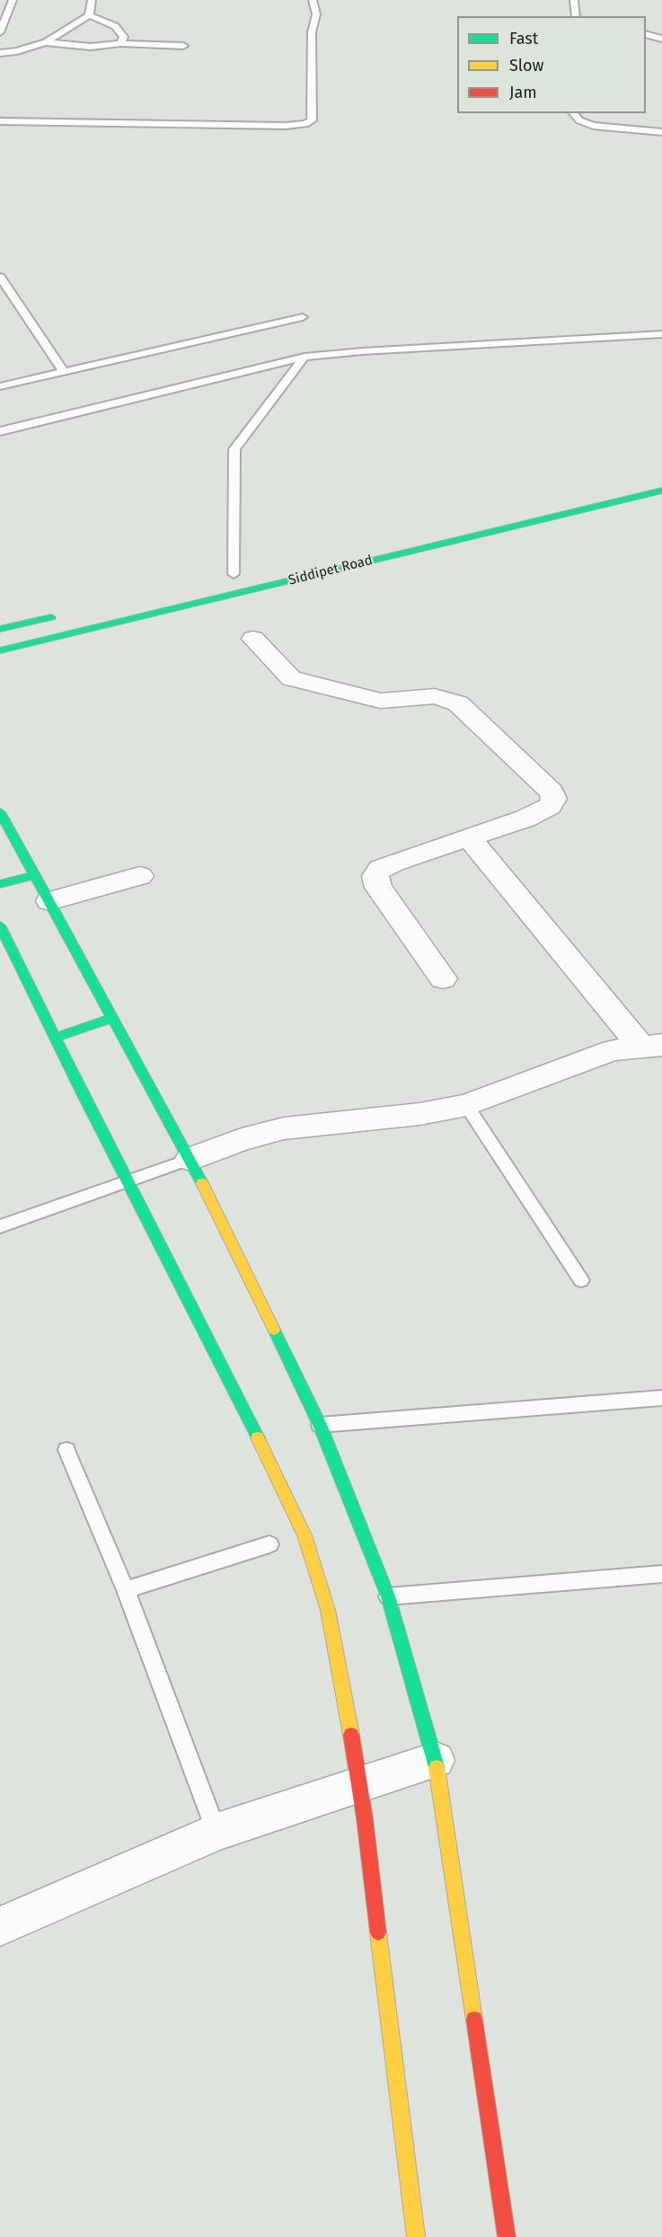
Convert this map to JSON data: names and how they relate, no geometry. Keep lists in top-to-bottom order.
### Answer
{
  "streets": {
    "street": ["Siddipet Road"]
  },
  "legend": ["Fast", "Slow", "Jam"]
}
